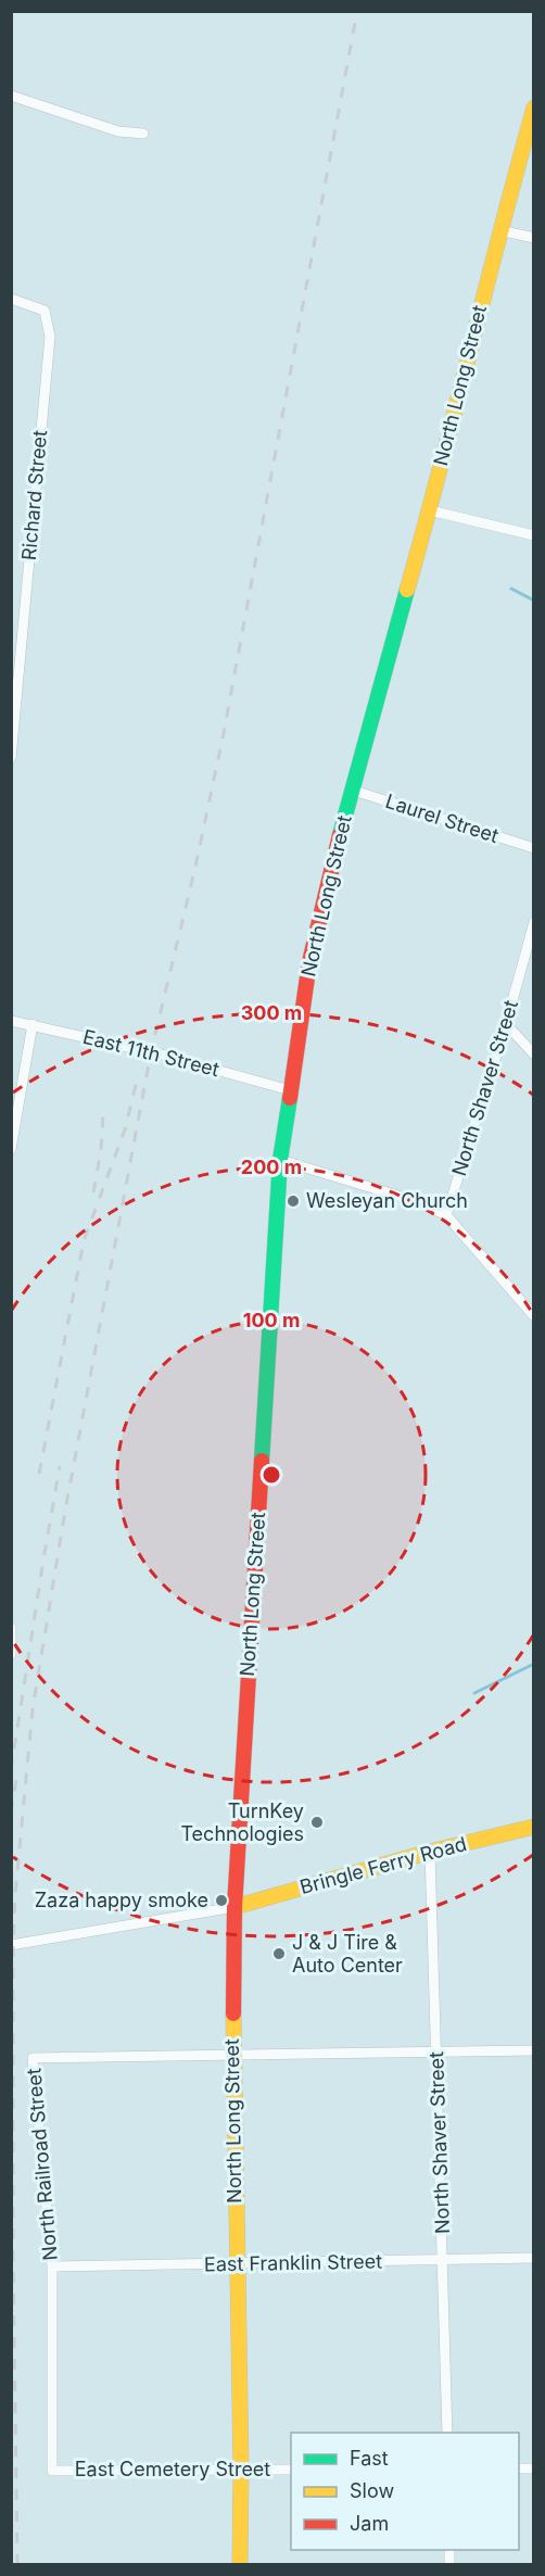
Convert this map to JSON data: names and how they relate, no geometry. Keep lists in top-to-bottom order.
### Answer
{
  "streets": {
    "street": [
      "North Long Street",
      "Richard Street",
      "Laurel Street",
      "East 11th Street",
      "North Shaver Street",
      "Bringle Ferry Road",
      "North Railroad Street",
      "East Franklin Street",
      "East Cemetery Street"
    ]
  },
  "crossings": [
    ["North Long Street", "Laurel Street"],
    ["North Long Street", "East 11th Street"],
    ["North Long Street", "Bringle Ferry Road"],
    ["North Long Street", "North Railroad Street"],
    ["North Long Street", "East Franklin Street"],
    ["North Long Street", "East Cemetery Street"],
    ["North Shaver Street", "Bringle Ferry Road"],
    ["North Shaver Street", "East Franklin Street"],
    ["North Railroad Street", "East Franklin Street"],
    ["North Railroad Street", "East Cemetery Street"]
  ],
  "places": [
    "Wesleyan Church",
    "TurnKey Technologies",
    "Zaza happy smoke",
    "J & J Tire & Auto Center"
  ],
  "legend": ["Fast", "Slow", "Jam"],
  "rings": ["300 m", "200 m", "100 m"]
}
